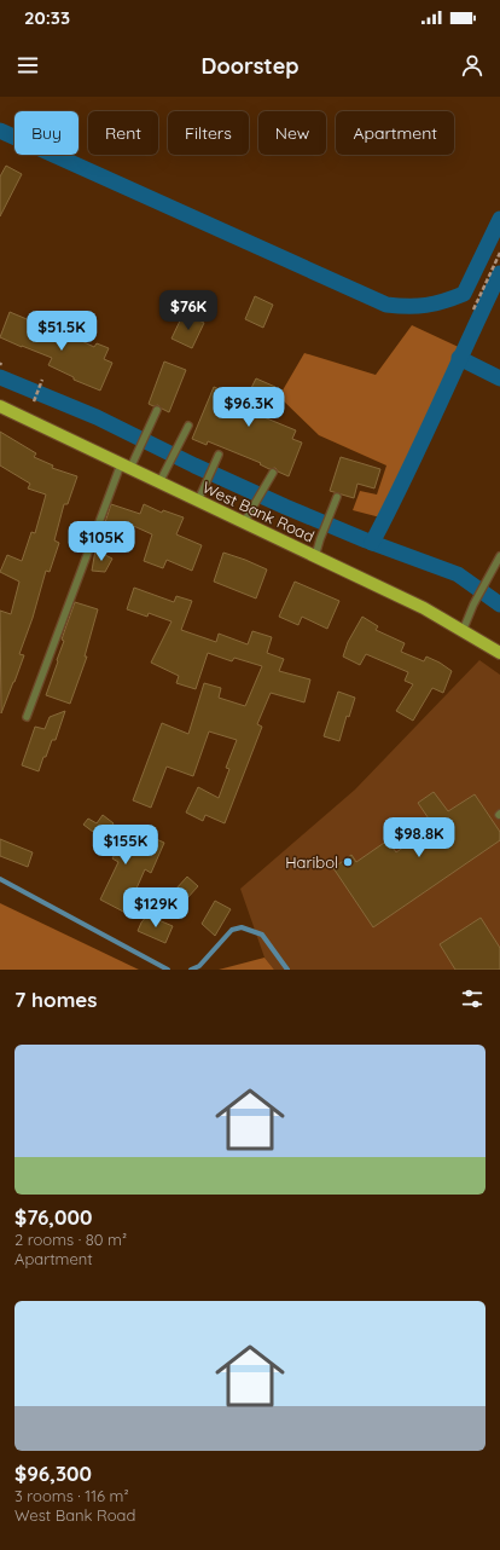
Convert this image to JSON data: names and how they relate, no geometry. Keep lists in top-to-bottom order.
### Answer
{
  "streets": {
    "main road": ["West Bank Road"]
  },
  "places": ["Haribol"],
  "page": {
    "status": "20:33",
    "header": "Doorstep",
    "chip": [
      "Buy",
      "Rent",
      "Filters",
      "New",
      "Apartment"
    ],
    "price": [
      "$76K",
      "$51.5K",
      "$96.3K",
      "$105K",
      "$98.8K",
      "$155K",
      "$129K"
    ],
    "heading": "7 homes",
    "list": [
      {
        "name": "$76,000",
        "note": "2 rooms · 80 m² · Apartment"
      },
      {
        "name": "$96,300",
        "note": "3 rooms · 116 m² · West Bank Road"
      }
    ]
  }
}
